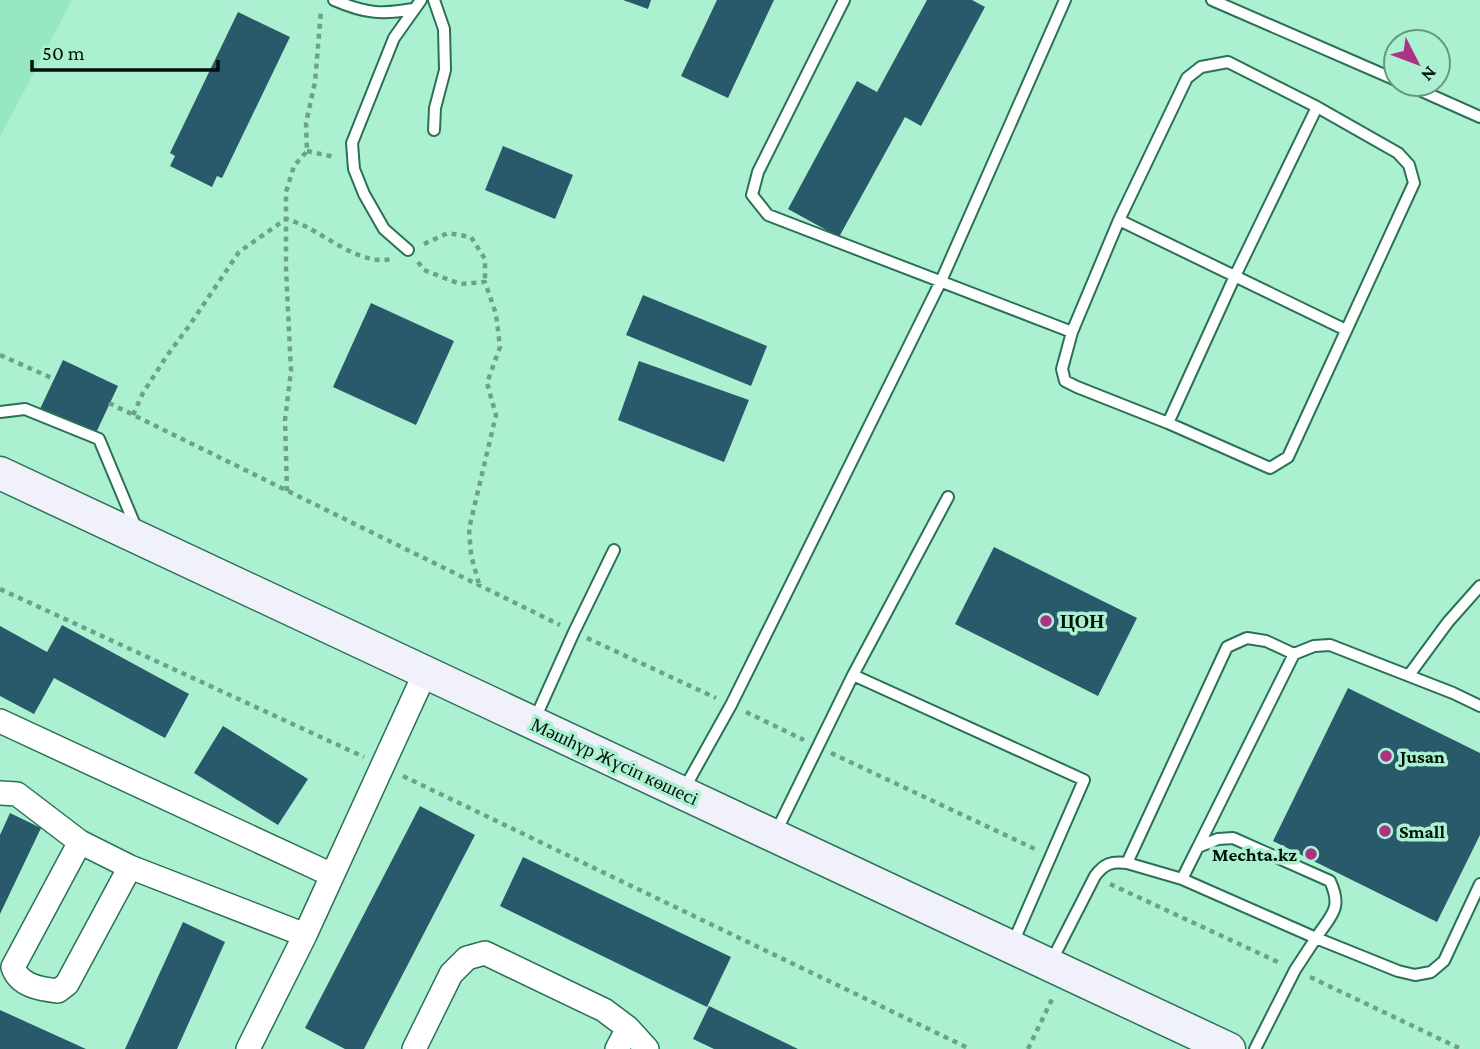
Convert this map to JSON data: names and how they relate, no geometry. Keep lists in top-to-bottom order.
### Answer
{
  "streets": {
    "main road": ["Мәшһүр Жүсіп көшесі"]
  },
  "places": [
    "ЦОН",
    "Jusan",
    "Small",
    "Mechta.kz"
  ],
  "scale_bar": "50 m",
  "north": "bottom right"
}
